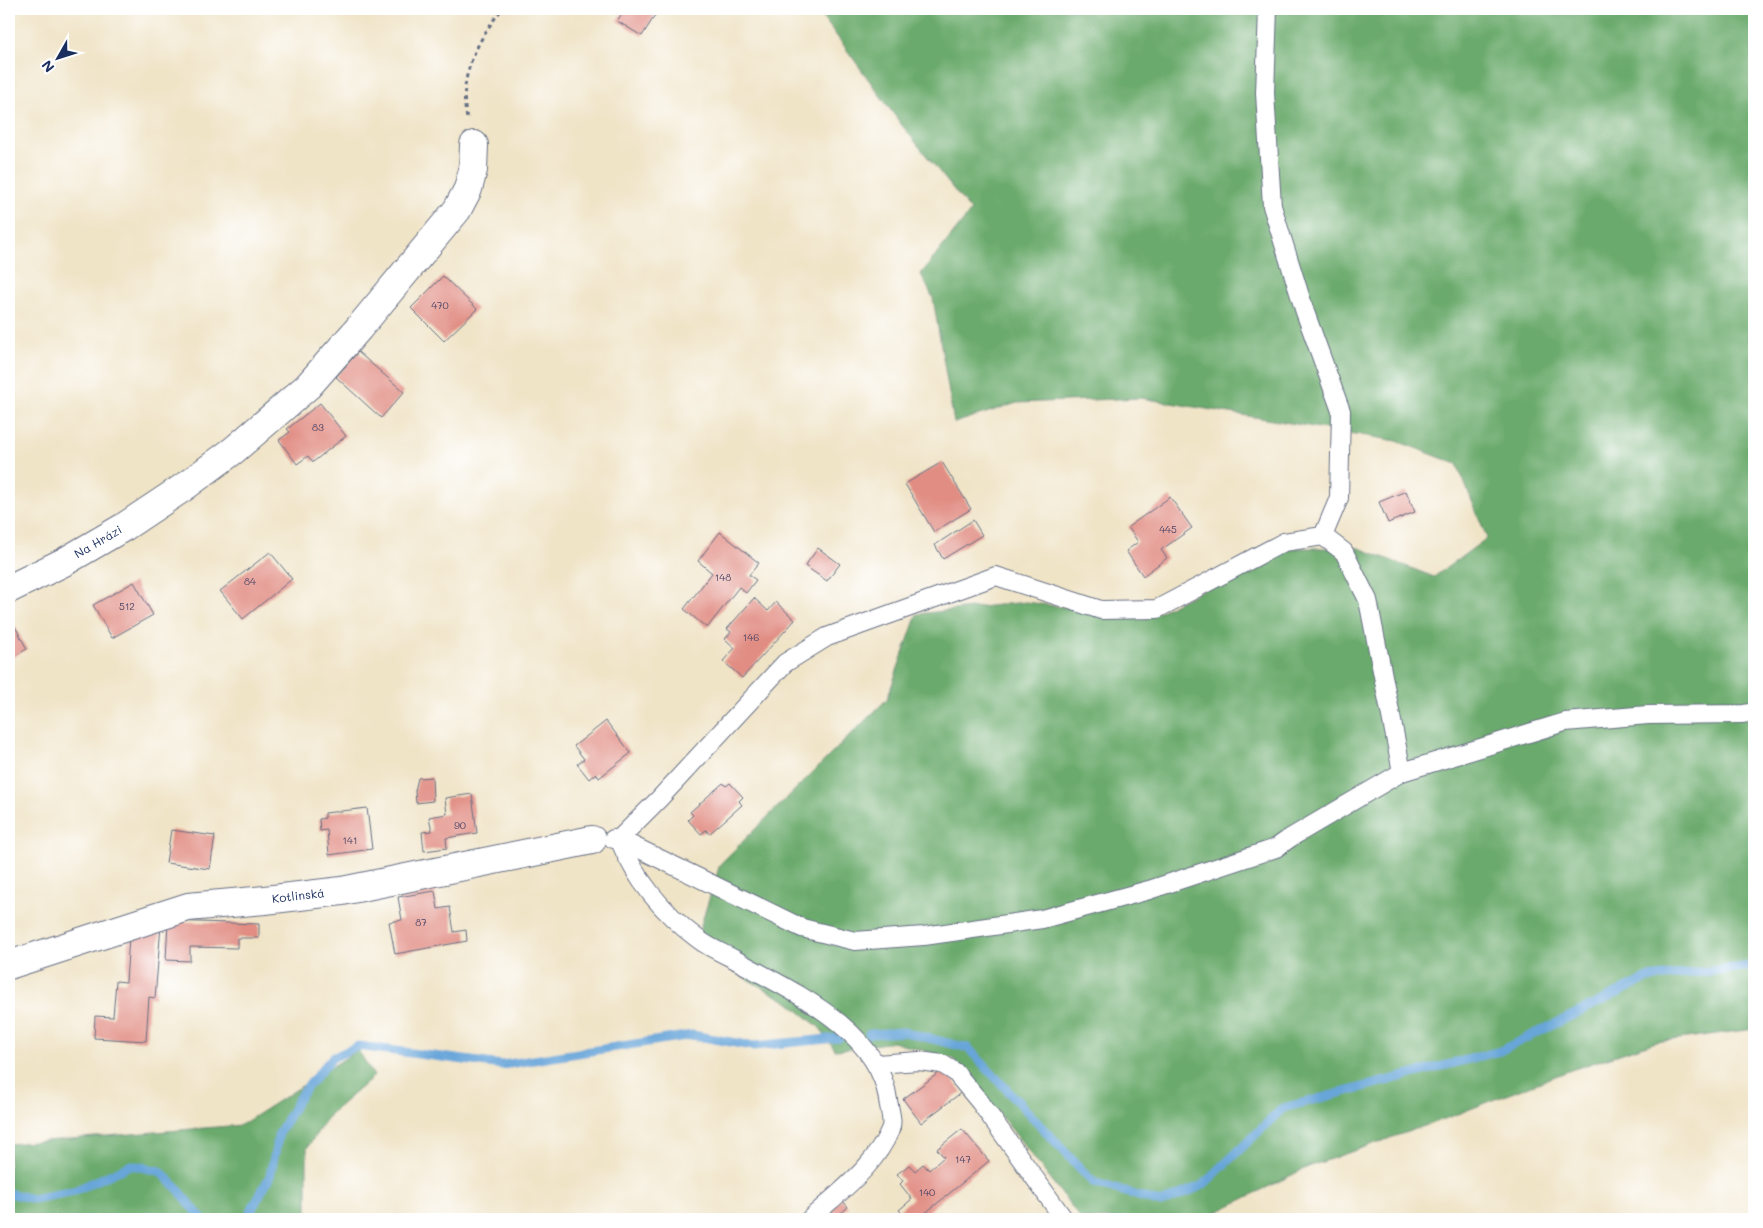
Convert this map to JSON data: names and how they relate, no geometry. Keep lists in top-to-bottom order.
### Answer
{
  "streets": {
    "street": ["Na Hrázi", "Kotlinská"]
  },
  "house_numbers": [
    "470",
    "83",
    "445",
    "148",
    "84",
    "512",
    "146",
    "90",
    "141",
    "87",
    "147",
    "140"
  ],
  "north": "bottom left"
}
